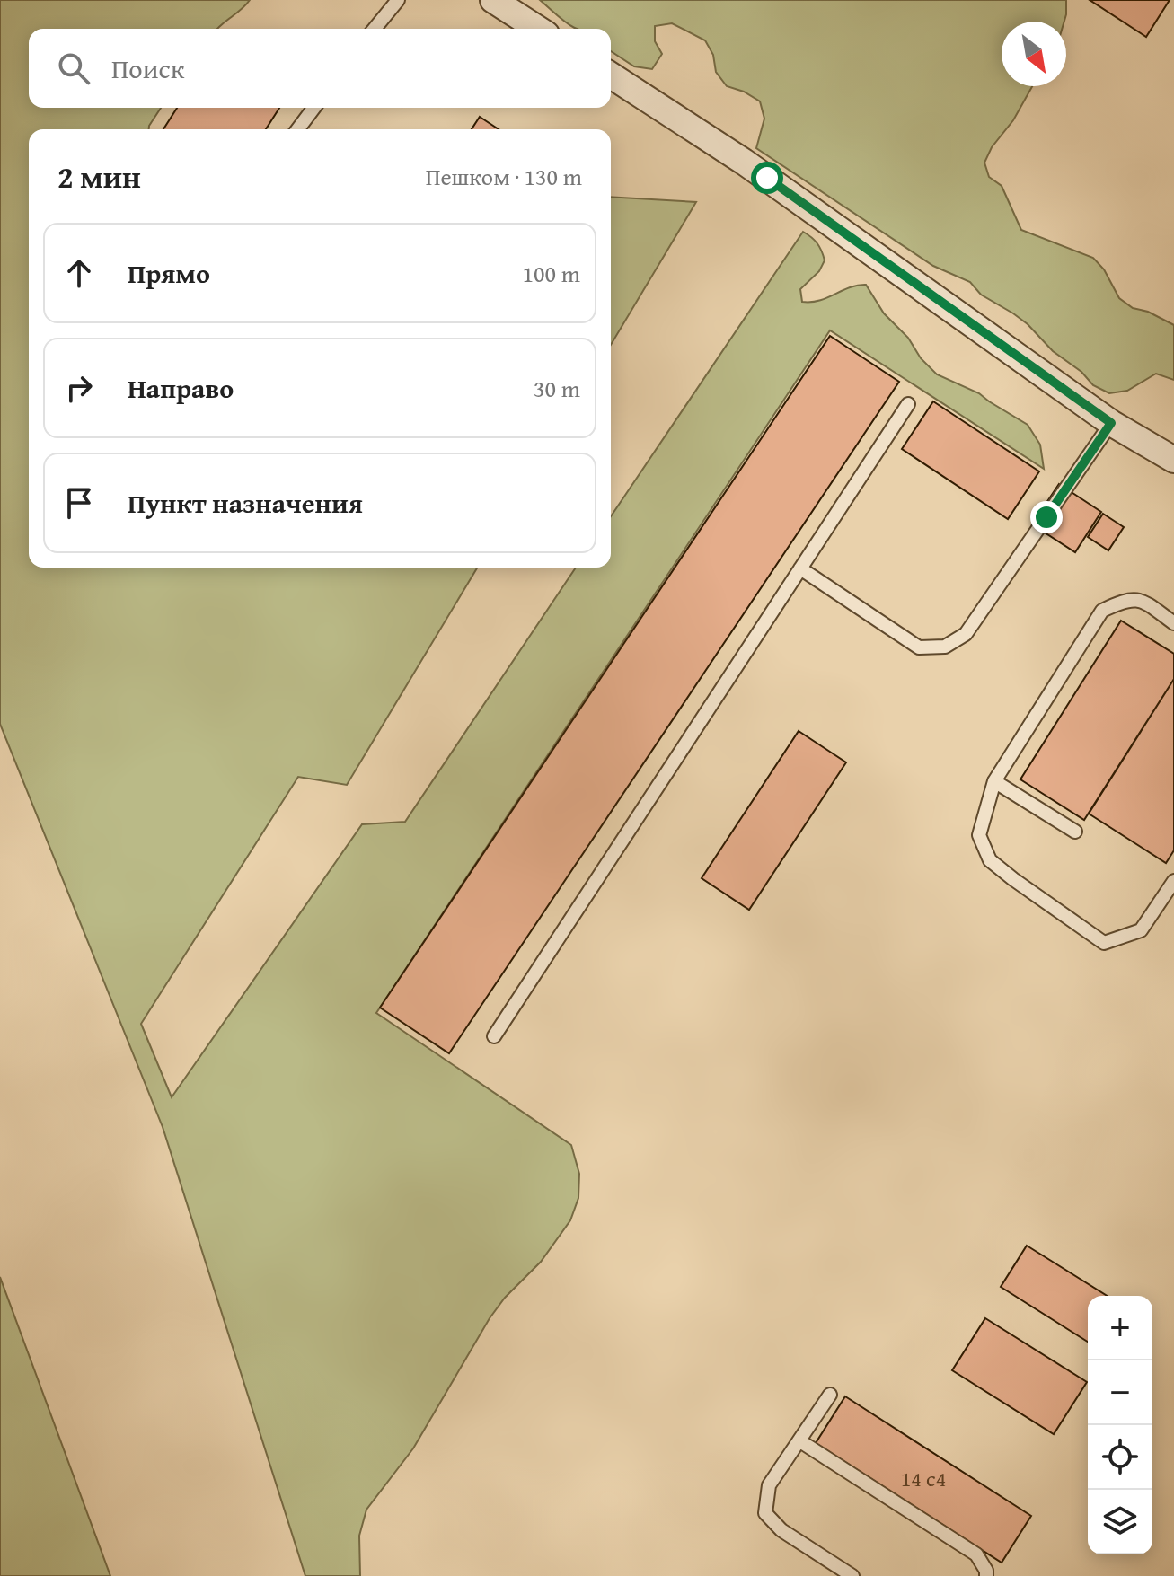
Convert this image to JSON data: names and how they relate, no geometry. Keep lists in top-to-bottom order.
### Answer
{
  "house_numbers": ["14 с4"],
  "north": "bottom right",
  "page": {
    "search": "Поиск",
    "heading": ["2 мин", "Пешком · 130 m"],
    "list": [
      ["Прямо", "100 m"],
      ["Направо", "30 m"],
      "Пункт назначения"
    ],
    "map_buttons": ["+", "−"]
  }
}
